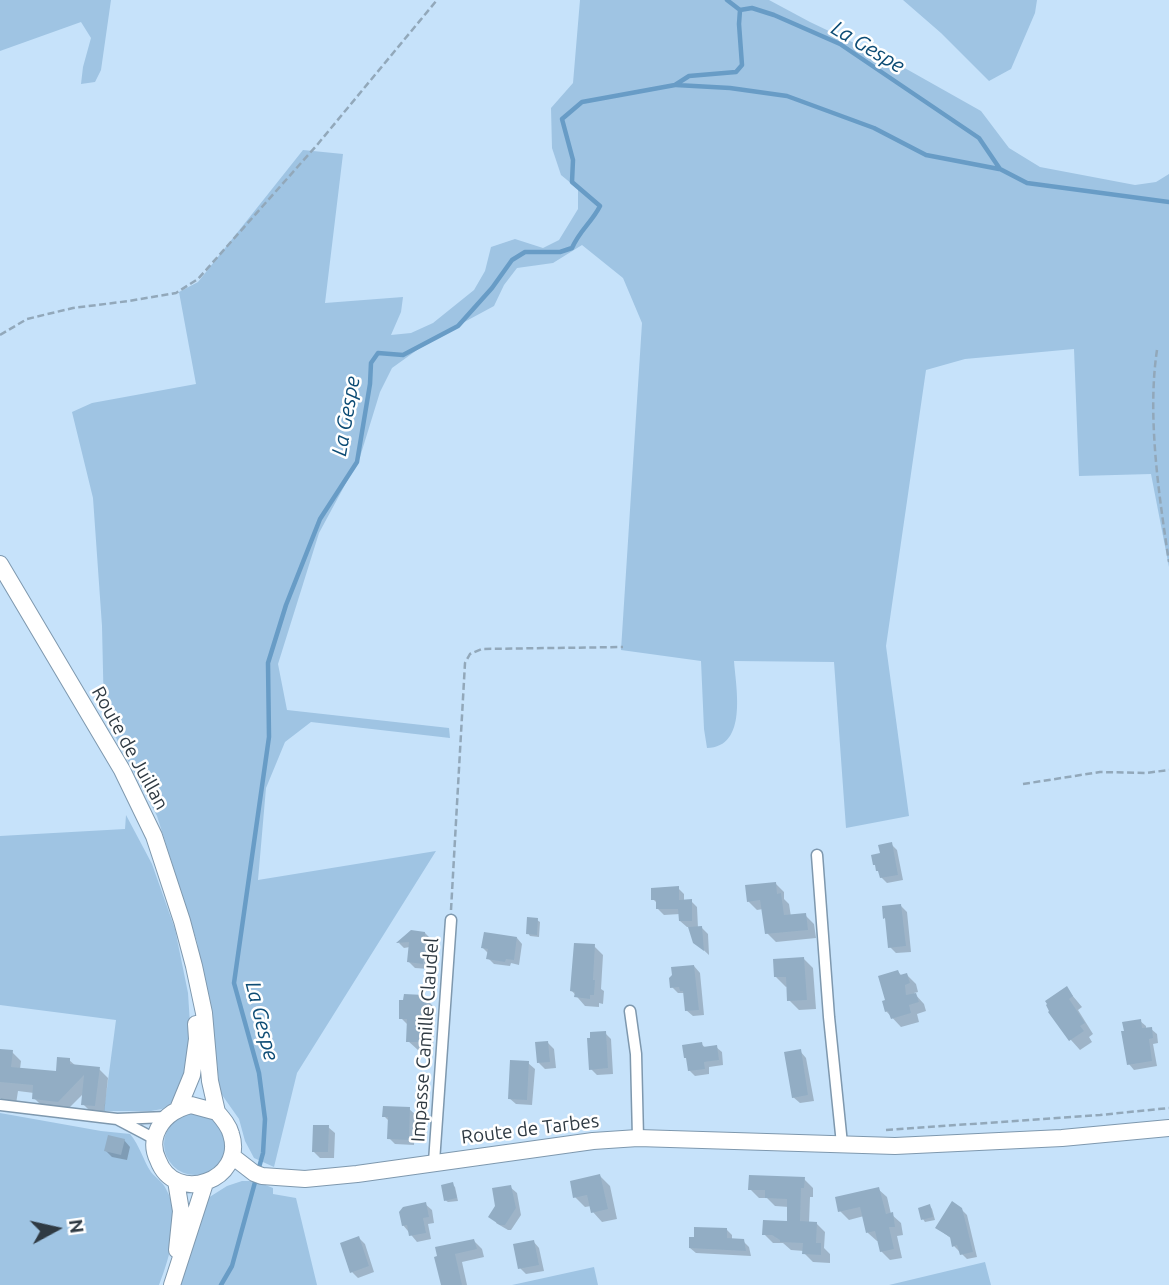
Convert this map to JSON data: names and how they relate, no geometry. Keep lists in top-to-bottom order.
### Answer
{
  "streets": {
    "main road": ["Route de Juillan", "Route de Tarbes"],
    "street": ["Impasse Camille Claudel"]
  },
  "crossings": [
    ["Route de Juillan", "Route de Tarbes"],
    ["Impasse Camille Claudel", "Route de Tarbes"]
  ],
  "water": ["La Gespe"],
  "north": "right"
}
